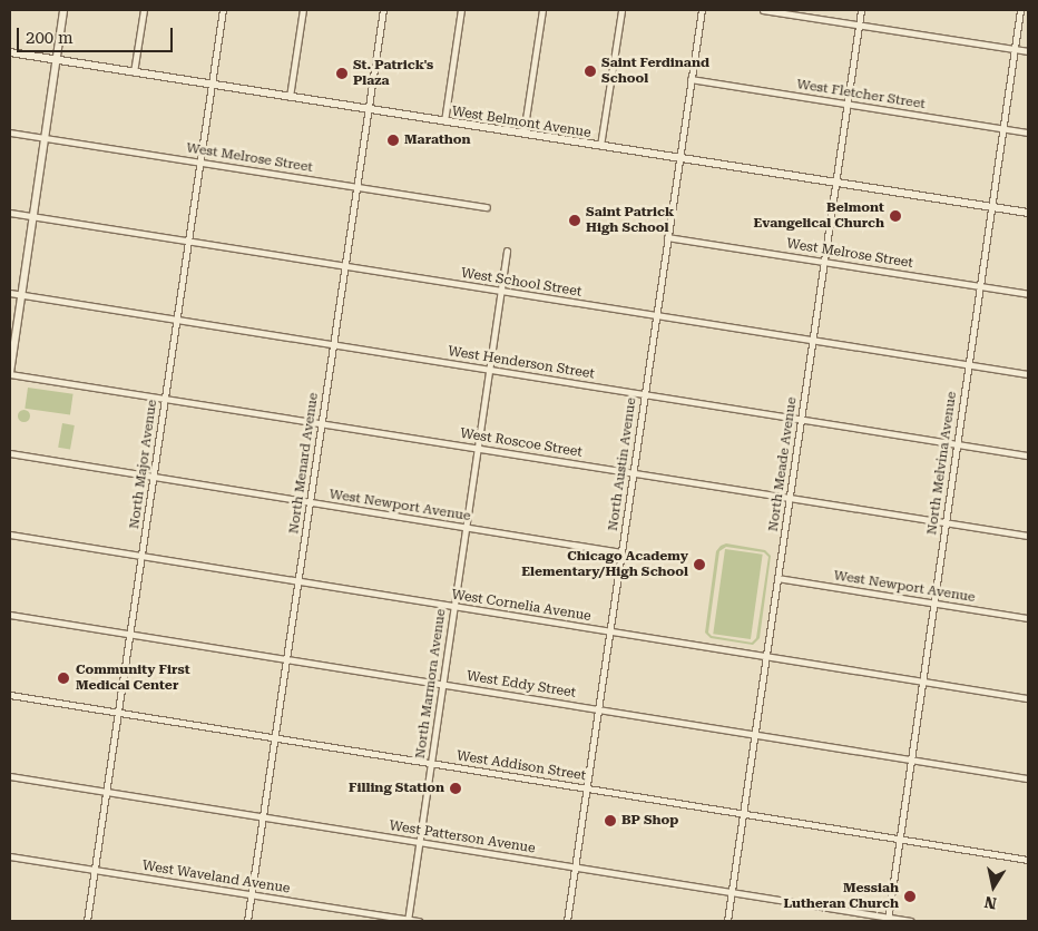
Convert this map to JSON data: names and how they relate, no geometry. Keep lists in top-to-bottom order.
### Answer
{
  "streets": {
    "main road": ["West Belmont Avenue"],
    "street": [
      "West Fletcher Street",
      "West Melrose Street",
      "West School Street",
      "West Henderson Street",
      "West Roscoe Street",
      "North Menard Avenue",
      "North Melvina Avenue",
      "North Major Avenue",
      "North Austin Avenue",
      "North Meade Avenue",
      "West Newport Avenue",
      "West Cornelia Avenue",
      "North Marmora Avenue",
      "West Eddy Street",
      "West Addison Street",
      "West Patterson Avenue",
      "West Waveland Avenue"
    ]
  },
  "crossings": [
    ["West Fletcher Street", "North Melvina Avenue"],
    ["West Fletcher Street", "North Austin Avenue"],
    ["West Fletcher Street", "North Meade Avenue"],
    ["West Belmont Avenue", "North Menard Avenue"],
    ["West Belmont Avenue", "North Melvina Avenue"],
    ["West Belmont Avenue", "North Major Avenue"],
    ["West Belmont Avenue", "North Austin Avenue"],
    ["West Belmont Avenue", "North Meade Avenue"],
    ["West Melrose Street", "North Menard Avenue"],
    ["West Melrose Street", "North Melvina Avenue"],
    ["West Melrose Street", "North Major Avenue"],
    ["West Melrose Street", "North Austin Avenue"],
    ["West Melrose Street", "North Meade Avenue"],
    ["West School Street", "North Menard Avenue"],
    ["West School Street", "North Melvina Avenue"],
    ["West School Street", "North Major Avenue"],
    ["West School Street", "North Austin Avenue"],
    ["West School Street", "North Meade Avenue"],
    ["West School Street", "North Marmora Avenue"],
    ["West Henderson Street", "North Menard Avenue"],
    ["West Henderson Street", "North Melvina Avenue"],
    ["West Henderson Street", "North Major Avenue"],
    ["West Henderson Street", "North Austin Avenue"],
    ["West Henderson Street", "North Meade Avenue"],
    ["West Henderson Street", "North Marmora Avenue"],
    ["West Roscoe Street", "North Menard Avenue"],
    ["West Roscoe Street", "North Melvina Avenue"],
    ["West Roscoe Street", "North Major Avenue"],
    ["West Roscoe Street", "North Austin Avenue"],
    ["West Roscoe Street", "North Meade Avenue"],
    ["West Roscoe Street", "North Marmora Avenue"],
    ["North Menard Avenue", "West Newport Avenue"],
    ["North Menard Avenue", "West Cornelia Avenue"],
    ["North Menard Avenue", "West Eddy Street"],
    ["North Menard Avenue", "West Addison Street"],
    ["North Menard Avenue", "West Patterson Avenue"],
    ["North Menard Avenue", "West Waveland Avenue"],
    ["North Melvina Avenue", "West Newport Avenue"],
    ["North Melvina Avenue", "West Cornelia Avenue"],
    ["North Melvina Avenue", "West Eddy Street"],
    ["North Melvina Avenue", "West Addison Street"],
    ["North Melvina Avenue", "West Patterson Avenue"],
    ["North Major Avenue", "West Newport Avenue"],
    ["North Major Avenue", "West Cornelia Avenue"],
    ["North Major Avenue", "West Eddy Street"],
    ["North Major Avenue", "West Addison Street"],
    ["North Major Avenue", "West Patterson Avenue"],
    ["North Major Avenue", "West Waveland Avenue"],
    ["North Austin Avenue", "West Newport Avenue"],
    ["North Austin Avenue", "West Cornelia Avenue"],
    ["North Austin Avenue", "West Eddy Street"],
    ["North Austin Avenue", "West Addison Street"],
    ["North Austin Avenue", "West Patterson Avenue"],
    ["North Meade Avenue", "West Newport Avenue"],
    ["North Meade Avenue", "West Cornelia Avenue"],
    ["North Meade Avenue", "West Eddy Street"],
    ["North Meade Avenue", "West Addison Street"],
    ["North Meade Avenue", "West Patterson Avenue"],
    ["West Newport Avenue", "North Marmora Avenue"],
    ["West Cornelia Avenue", "North Marmora Avenue"],
    ["North Marmora Avenue", "West Eddy Street"],
    ["North Marmora Avenue", "West Addison Street"],
    ["North Marmora Avenue", "West Patterson Avenue"],
    ["North Marmora Avenue", "West Waveland Avenue"]
  ],
  "places": [
    "Saint Ferdinand School",
    "St. Patrick's Plaza",
    "Marathon",
    "Belmont Evangelical Church",
    "Saint Patrick High School",
    "Chicago Academy Elementary/High School",
    "Community First Medical Center",
    "Filling Station",
    "BP Shop",
    "Messiah Lutheran Church"
  ],
  "scale_bar": "200 m",
  "north": "bottom"
}
